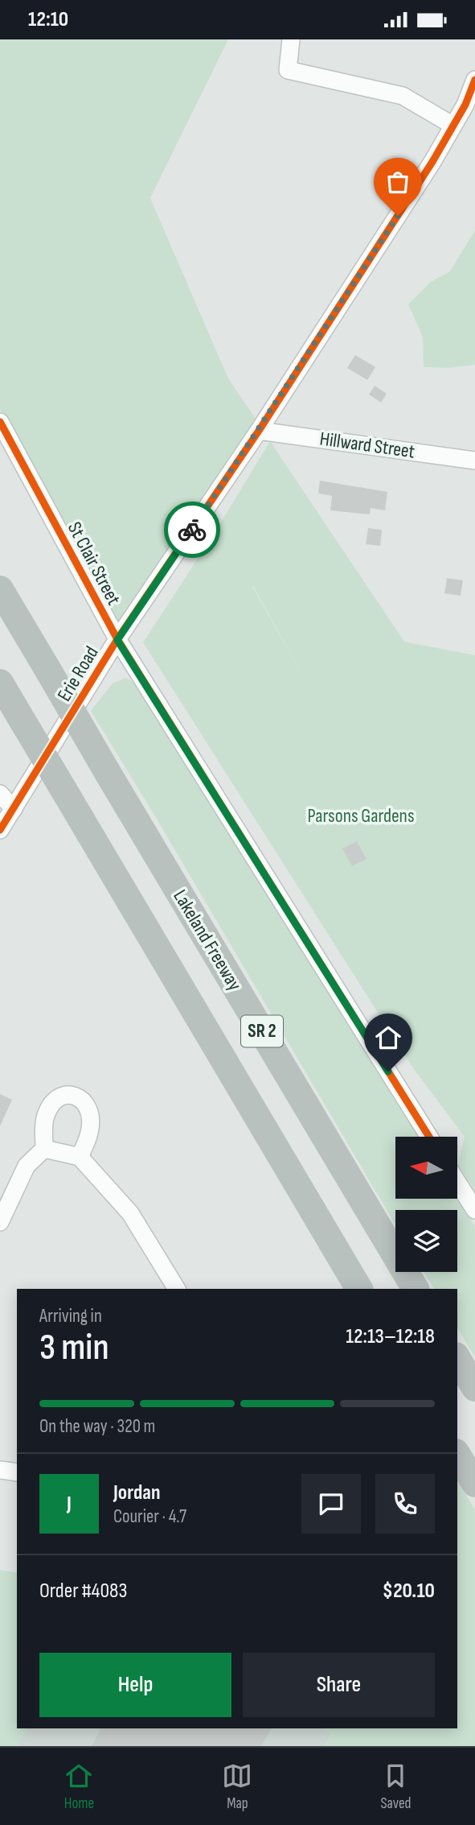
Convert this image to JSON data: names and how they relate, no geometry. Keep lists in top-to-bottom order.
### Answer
{
  "streets": {
    "highway": ["Lakeland Freeway", "SR 2"],
    "street": ["Hillward Street", "St Clair Street", "Erie Road"]
  },
  "crossings": [
    ["Hillward Street", "Erie Road"],
    ["St Clair Street", "Erie Road"]
  ],
  "parks": ["Parsons Gardens"],
  "north": "left",
  "page": {
    "status": "12:10",
    "heading": ["3 min", "Arriving in", "12:13–12:18"],
    "panel": [
      "Jordan",
      "Courier · 4.7",
      "Order #4083",
      "$20.10"
    ],
    "bar": "On the way · 320 m",
    "round": "J",
    "buttons": ["Help", "Share"],
    "tabs": ["Home", "Map", "Saved"]
  }
}
